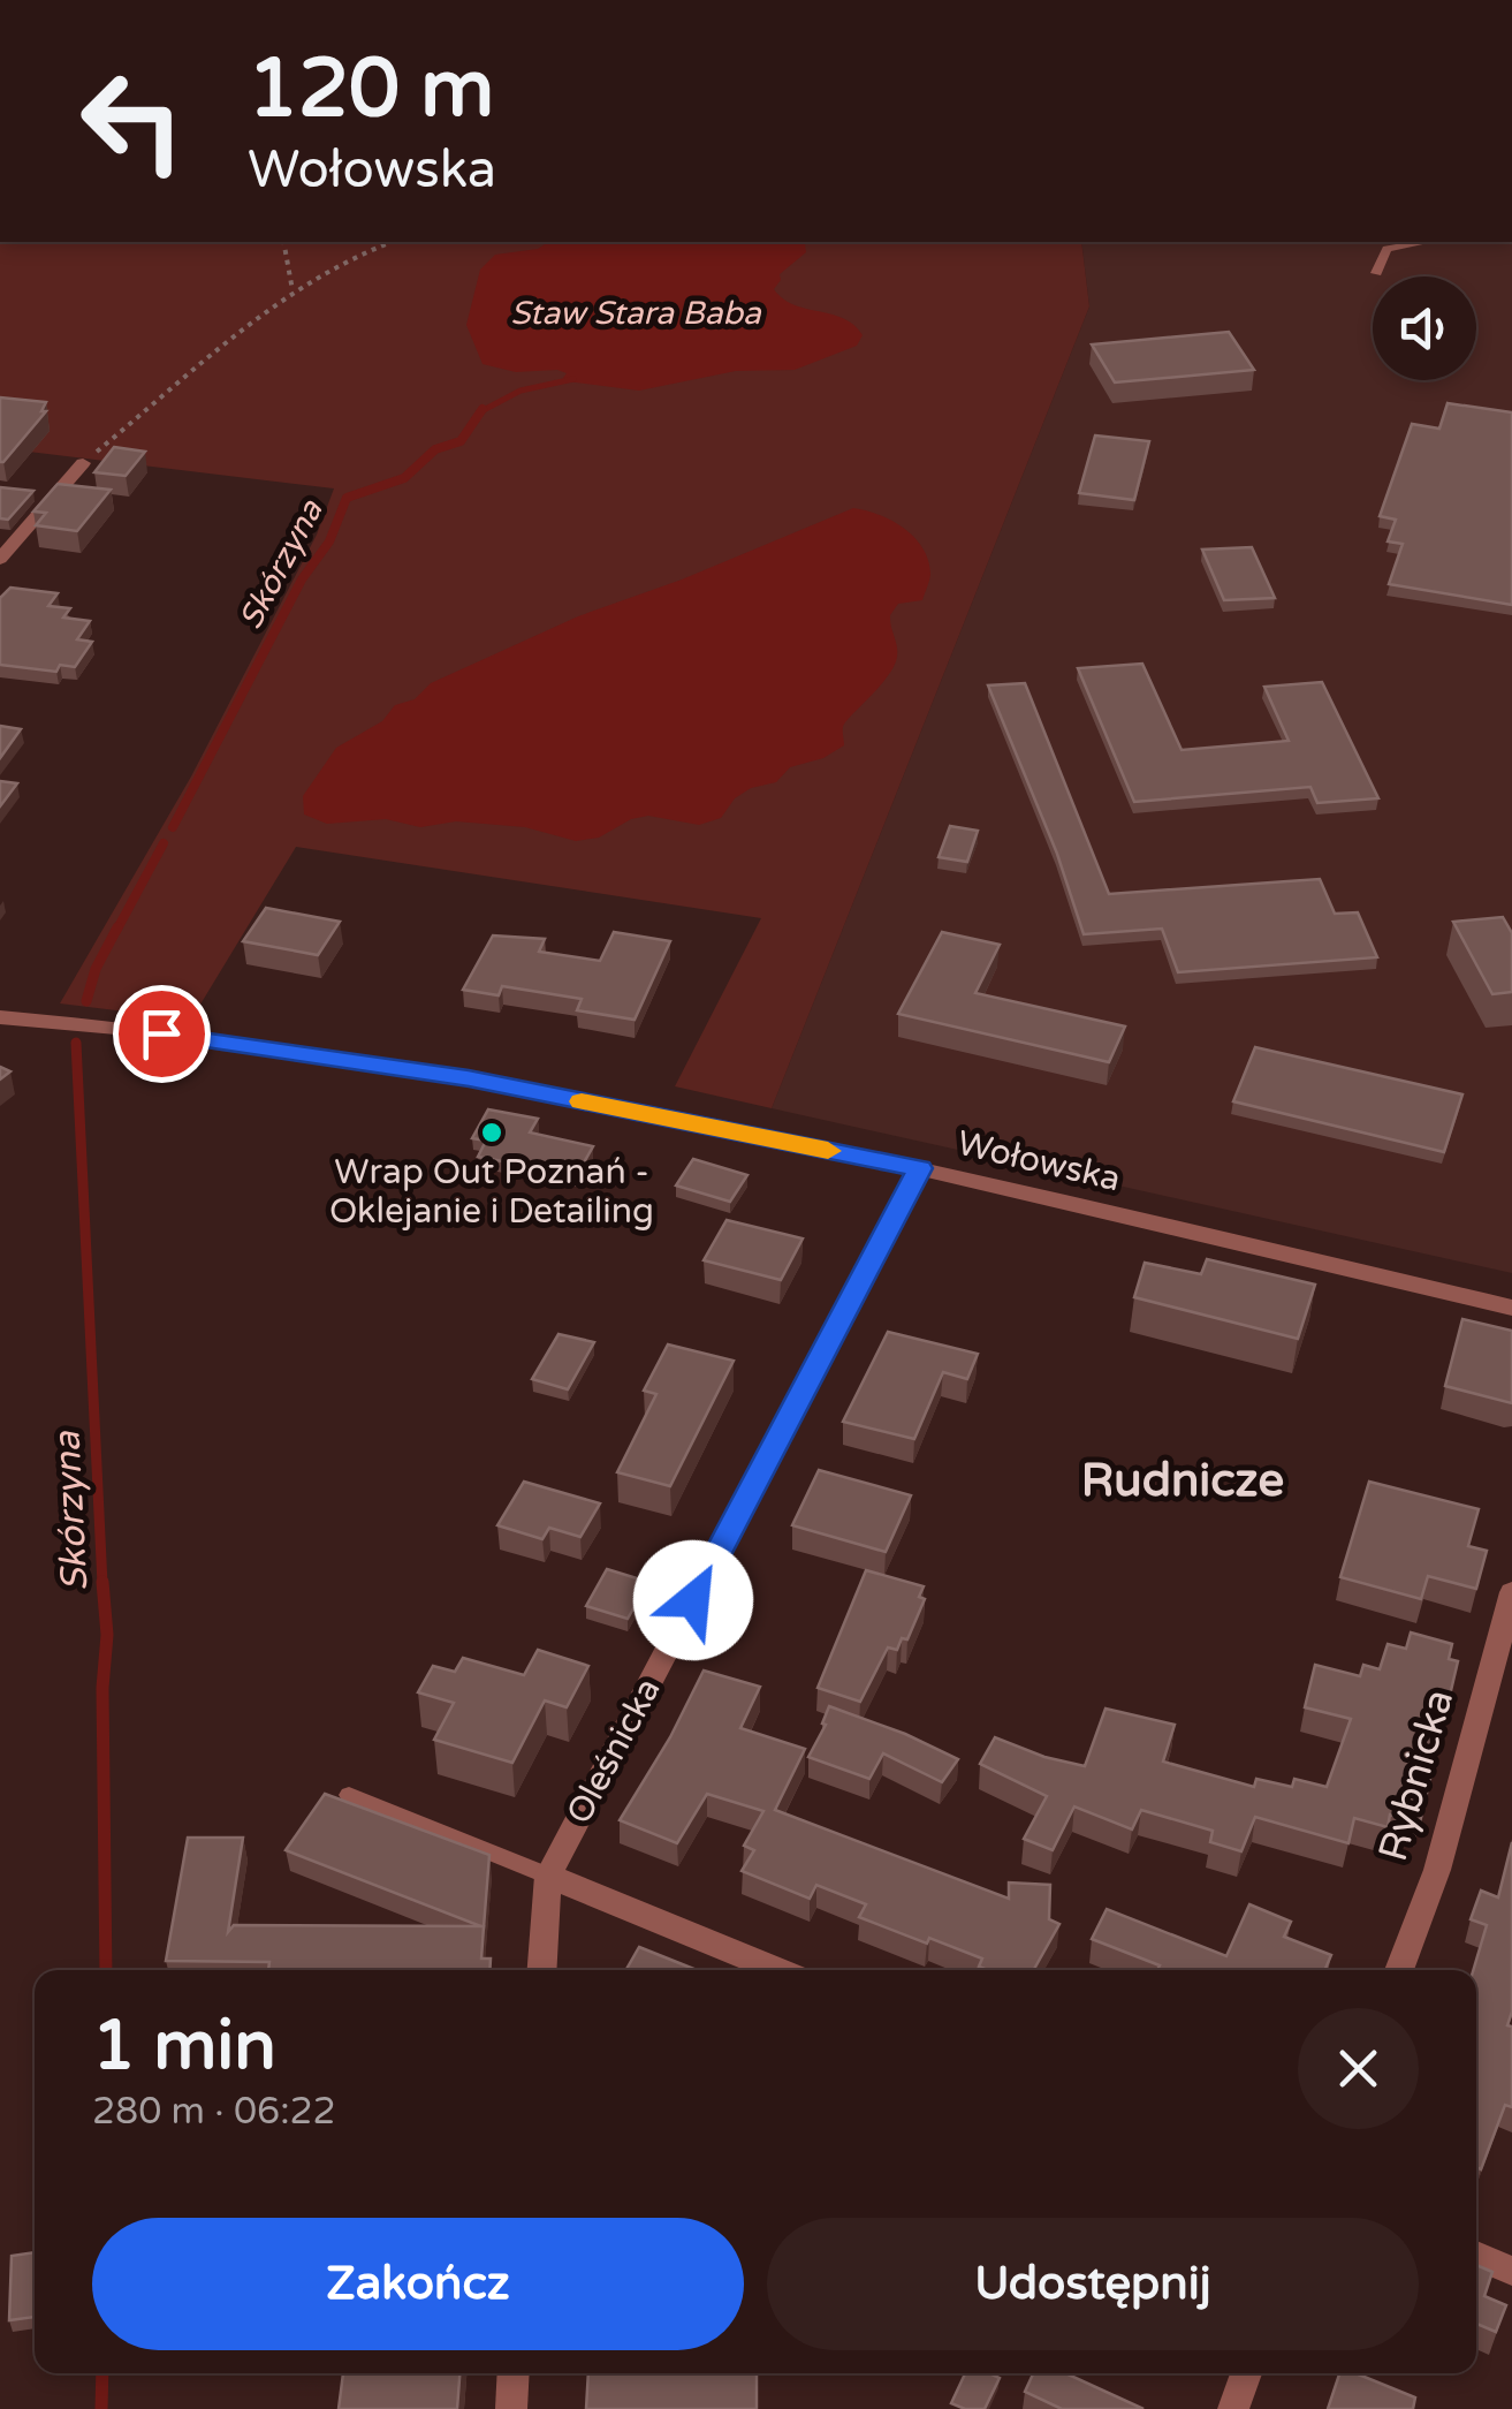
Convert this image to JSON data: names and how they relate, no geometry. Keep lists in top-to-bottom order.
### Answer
{
  "streets": {
    "street": ["Wołowska", "Oleśnicka", "Rybnicka"]
  },
  "crossings": [
    ["Wołowska", "Oleśnicka"]
  ],
  "districts": ["Rudnicze"],
  "water": ["Staw Stara Baba", "Skórzyna"],
  "places": ["Wrap Out Poznań - Oklejanie i Detailing"],
  "page": {
    "turn": ["120 m", "Wołowska"],
    "heading": ["1 min", "280 m · 06:22"],
    "buttons": ["Zakończ", "Udostępnij"]
  }
}
